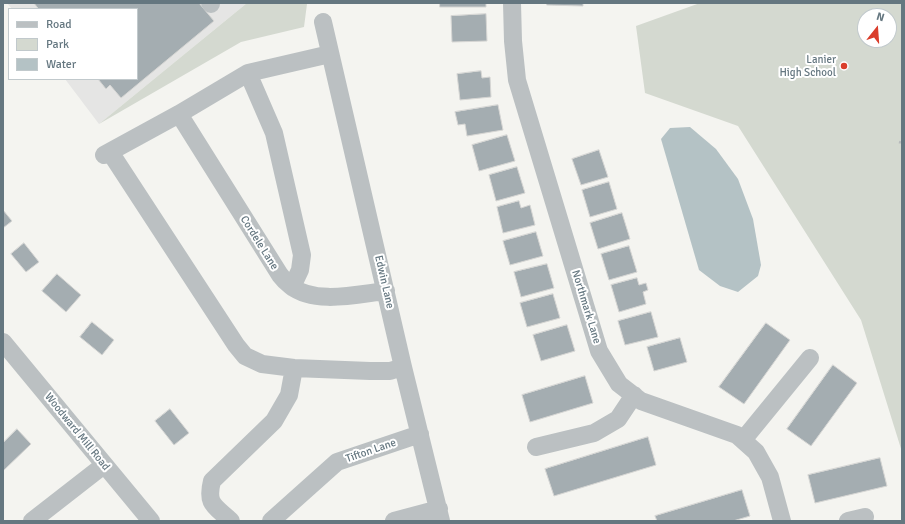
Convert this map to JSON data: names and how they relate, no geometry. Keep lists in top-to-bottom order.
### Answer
{
  "streets": {
    "street": [
      "Cordele Lane",
      "Edwin Lane",
      "Northmark Lane",
      "Woodward Mill Road",
      "Tifton Lane"
    ]
  },
  "crossings": [
    ["Cordele Lane", "Edwin Lane"],
    ["Edwin Lane", "Tifton Lane"]
  ],
  "places": ["Lanier High School"],
  "legend": ["Road", "Park", "Water"],
  "north": "top"
}
